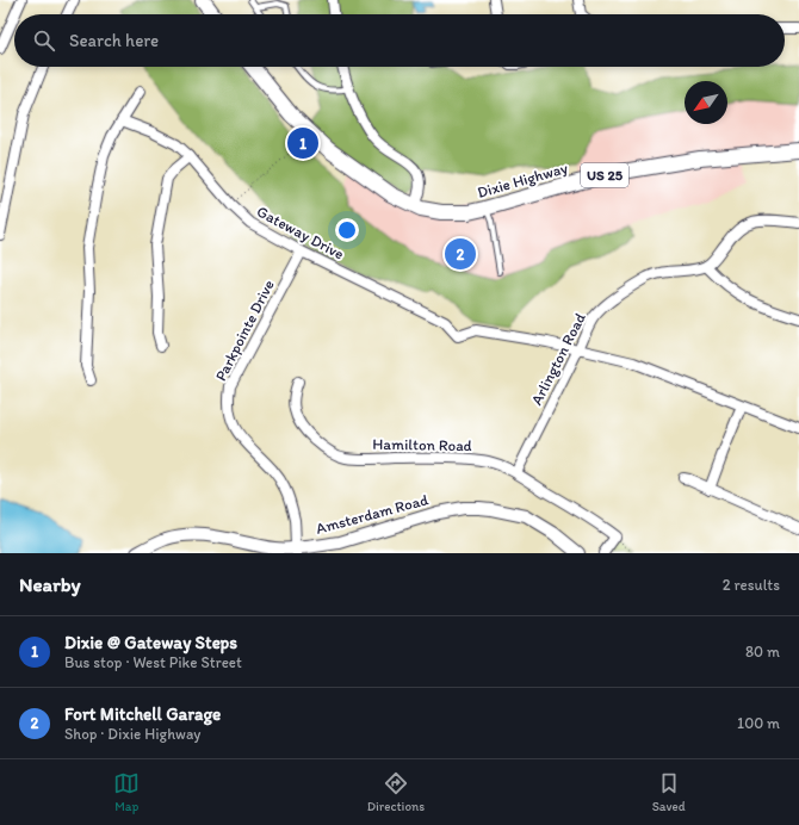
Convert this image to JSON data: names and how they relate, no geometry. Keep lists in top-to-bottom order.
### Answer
{
  "streets": {
    "main road": ["US 25", "Dixie Highway"],
    "street": [
      "Gateway Drive",
      "Parkpointe Drive",
      "Arlington Road",
      "Hamilton Road",
      "Amsterdam Road"
    ]
  },
  "crossings": [
    ["US 25", "Dixie Highway"],
    ["Gateway Drive", "Parkpointe Drive"],
    ["Gateway Drive", "Arlington Road"],
    ["Parkpointe Drive", "Amsterdam Road"],
    ["Arlington Road", "Hamilton Road"]
  ],
  "north": "bottom left",
  "page": {
    "search": "Search here",
    "pins": ["1", "2"],
    "heading": ["Nearby", "2 results"],
    "list": [
      {
        "mark": "1",
        "name": "Dixie @ Gateway Steps",
        "note": "Bus stop · West Pike Street",
        "value": "80 m"
      },
      {
        "mark": "2",
        "name": "Fort Mitchell Garage",
        "note": "Shop · Dixie Highway",
        "value": "100 m"
      }
    ],
    "nav": ["Map", "Directions", "Saved"]
  }
}
